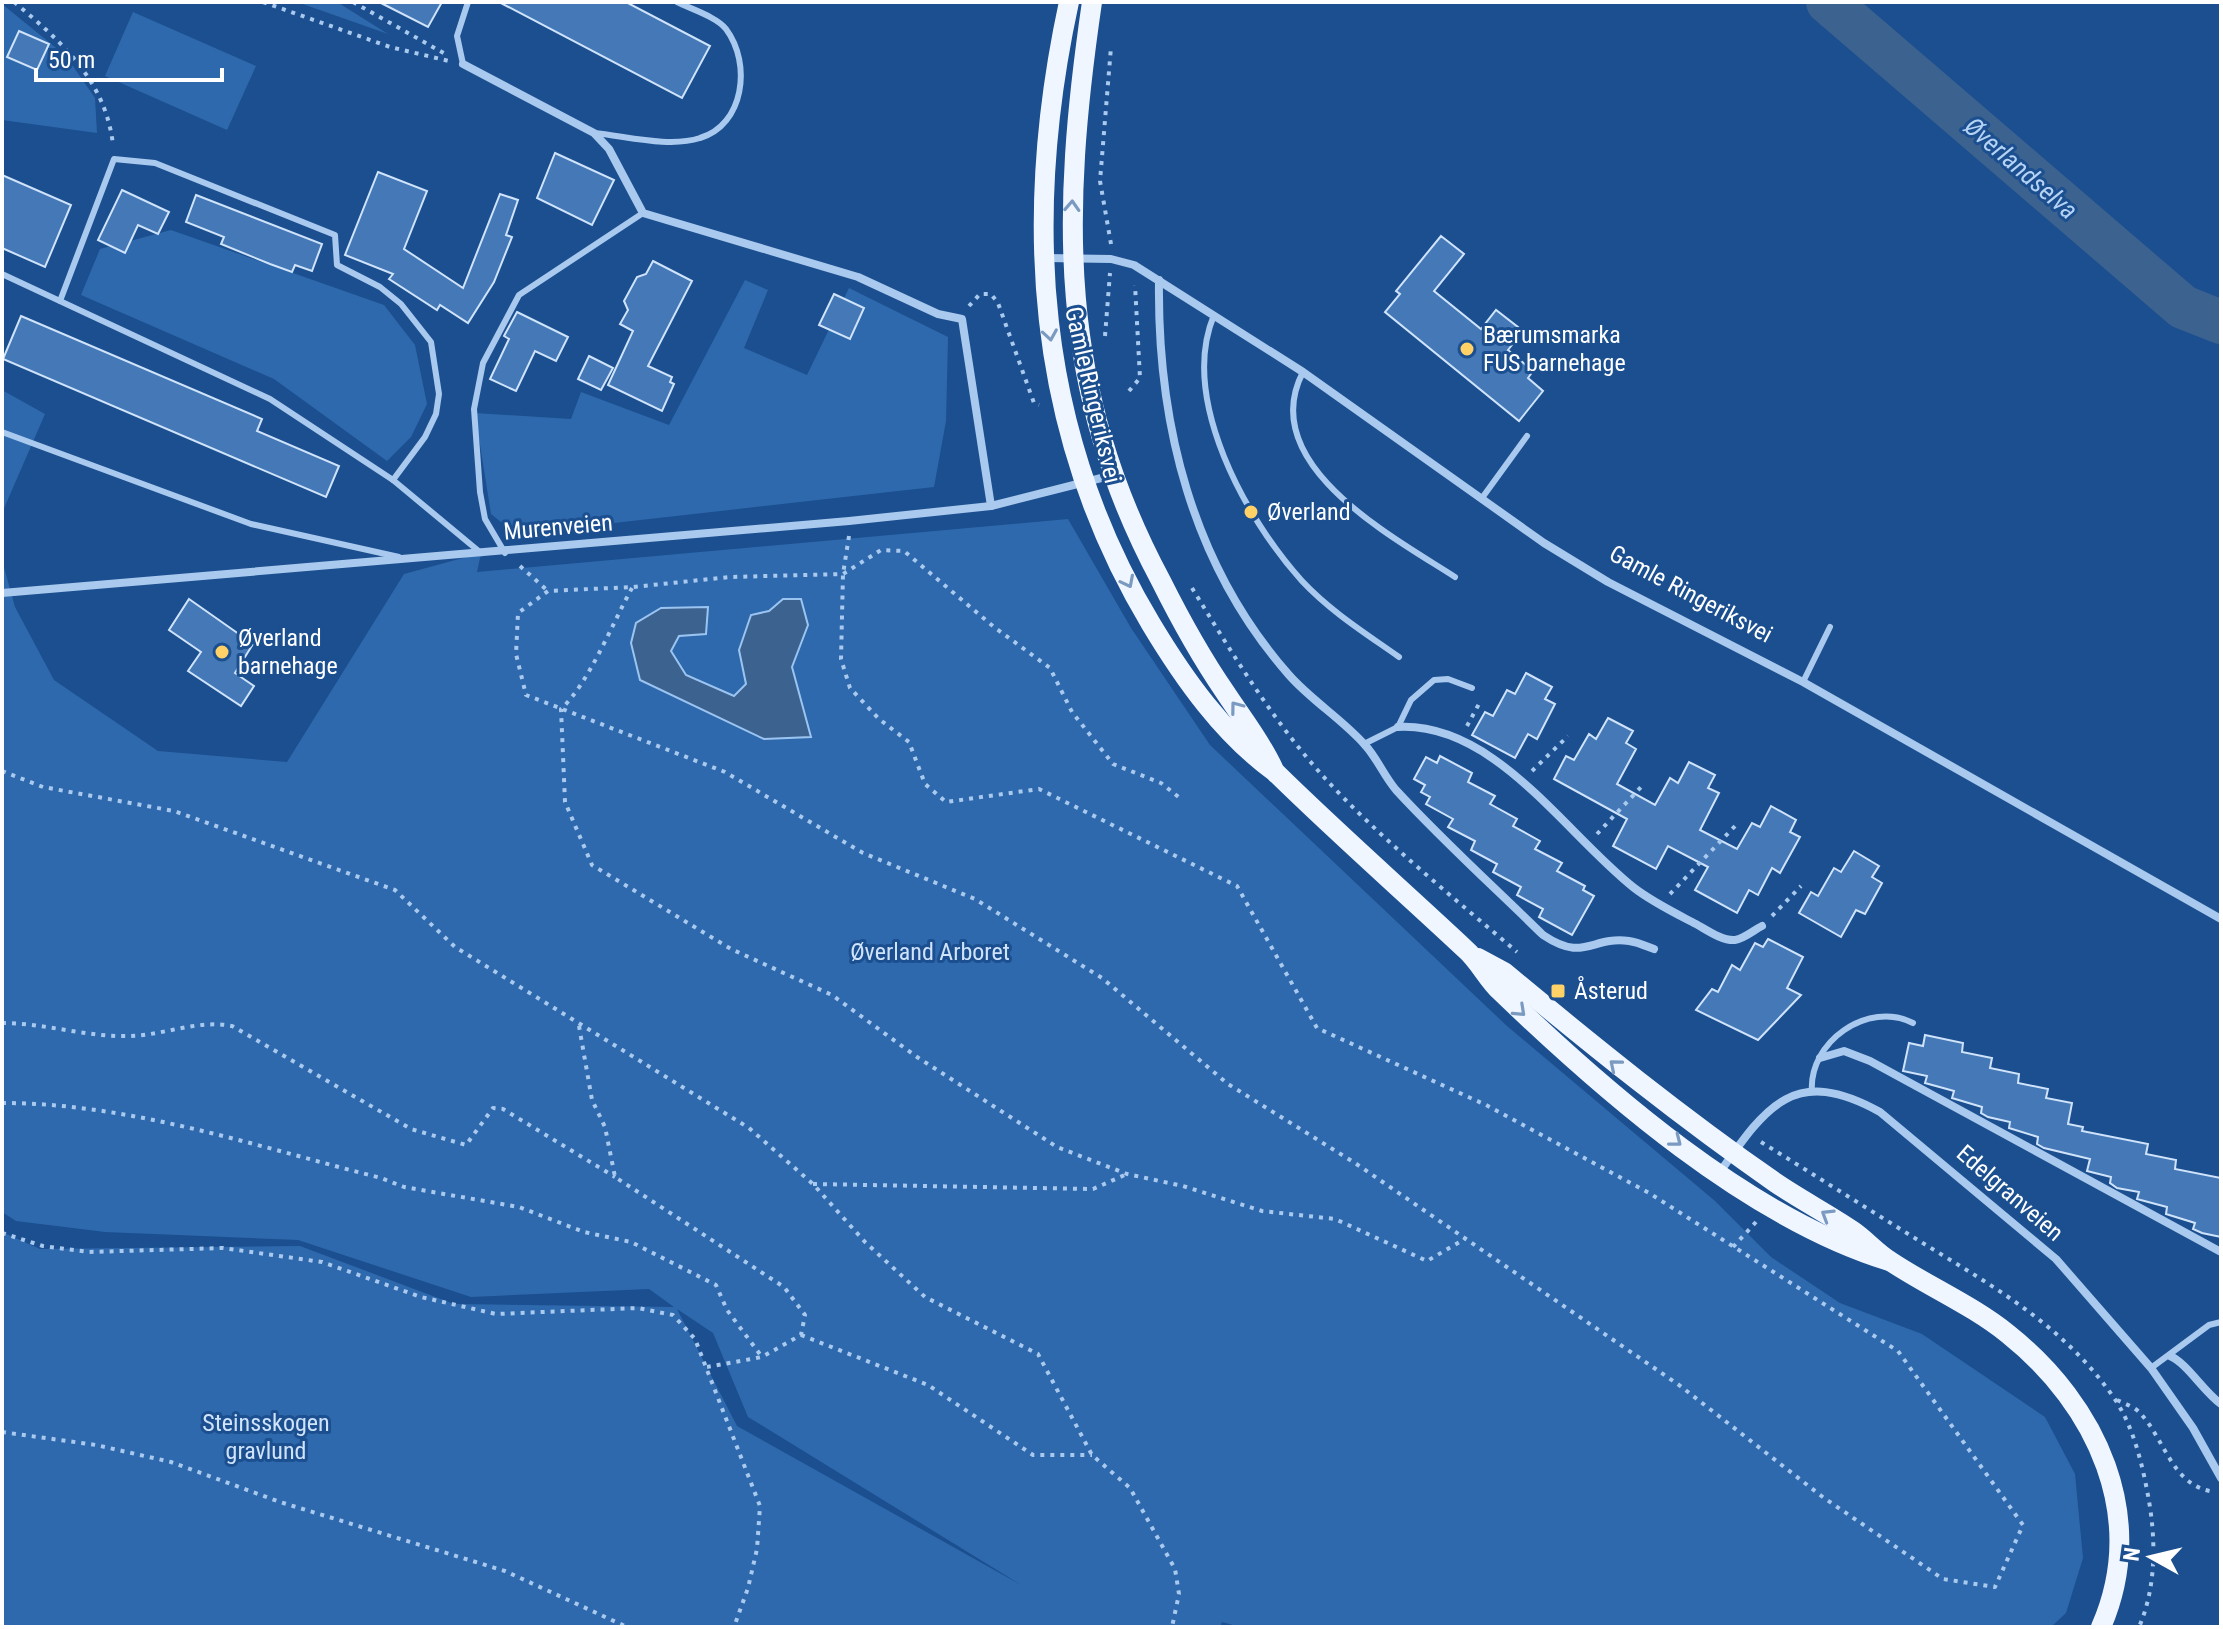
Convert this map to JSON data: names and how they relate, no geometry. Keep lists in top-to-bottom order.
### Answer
{
  "streets": {
    "main road": ["Gamle Ringeriksvei"],
    "street": ["Murenveien", "Edelgranveien"]
  },
  "crossings": [
    ["Gamle Ringeriksvei", "Murenveien"],
    ["Gamle Ringeriksvei", "Edelgranveien"]
  ],
  "water": ["Øverlandselva"],
  "parks": ["Øverland Arboret", "Steinsskogen gravlund"],
  "places": {
    "other": ["Bærumsmarka FUS barnehage", "Øverland", "Øverland barnehage"],
    "transit": ["Åsterud"]
  },
  "scale_bar": "50 m",
  "north": "left"
}
